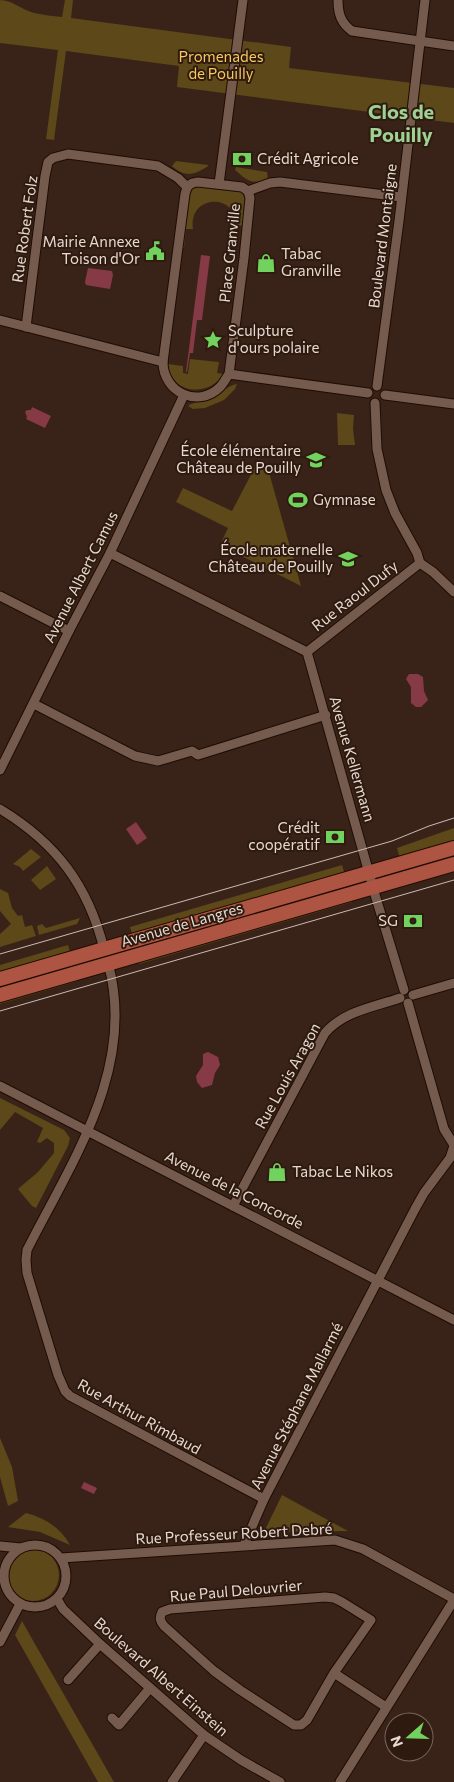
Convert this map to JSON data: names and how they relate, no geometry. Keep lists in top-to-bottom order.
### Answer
{
  "streets": {
    "main road": ["Avenue de Langres"],
    "street": [
      "Rue Robert Folz",
      "Boulevard Montaigne",
      "Place Granville",
      "Avenue Albert Camus",
      "Rue Raoul Dufy",
      "Avenue Kellermann",
      "Rue Louis Aragon",
      "Avenue de la Concorde",
      "Avenue Stéphane Mallarmé",
      "Rue Arthur Rimbaud",
      "Rue Professeur Robert Debré",
      "Rue Paul Delouvrier",
      "Boulevard Albert Einstein"
    ]
  },
  "crossings": [
    ["Rue Robert Folz", "Place Granville"],
    ["Rue Raoul Dufy", "Avenue Kellermann"],
    ["Avenue Kellermann", "Avenue de Langres"],
    ["Avenue de Langres", "Rue Arthur Rimbaud"],
    ["Rue Louis Aragon", "Avenue de la Concorde"],
    ["Avenue de la Concorde", "Avenue Stéphane Mallarmé"],
    ["Avenue de la Concorde", "Rue Arthur Rimbaud"],
    ["Avenue Stéphane Mallarmé", "Rue Arthur Rimbaud"],
    ["Avenue Stéphane Mallarmé", "Rue Professeur Robert Debré"],
    ["Rue Professeur Robert Debré", "Boulevard Albert Einstein"]
  ],
  "districts": ["Clos de Pouilly"],
  "parks": ["Promenades de Pouilly"],
  "places": {
    "bank": ["Crédit Agricole", "Crédit coopératif", "SG"],
    "public building": ["Mairie Annexe Toison d'Or"],
    "shop": ["Tabac Granville", "Tabac Le Nikos"],
    "place": ["Sculpture d'ours polaire"],
    "school or university": ["École élémentaire Château de Pouilly", "École maternelle Château de Pouilly"],
    "sports": ["Gymnase"]
  },
  "north": "left"
}
